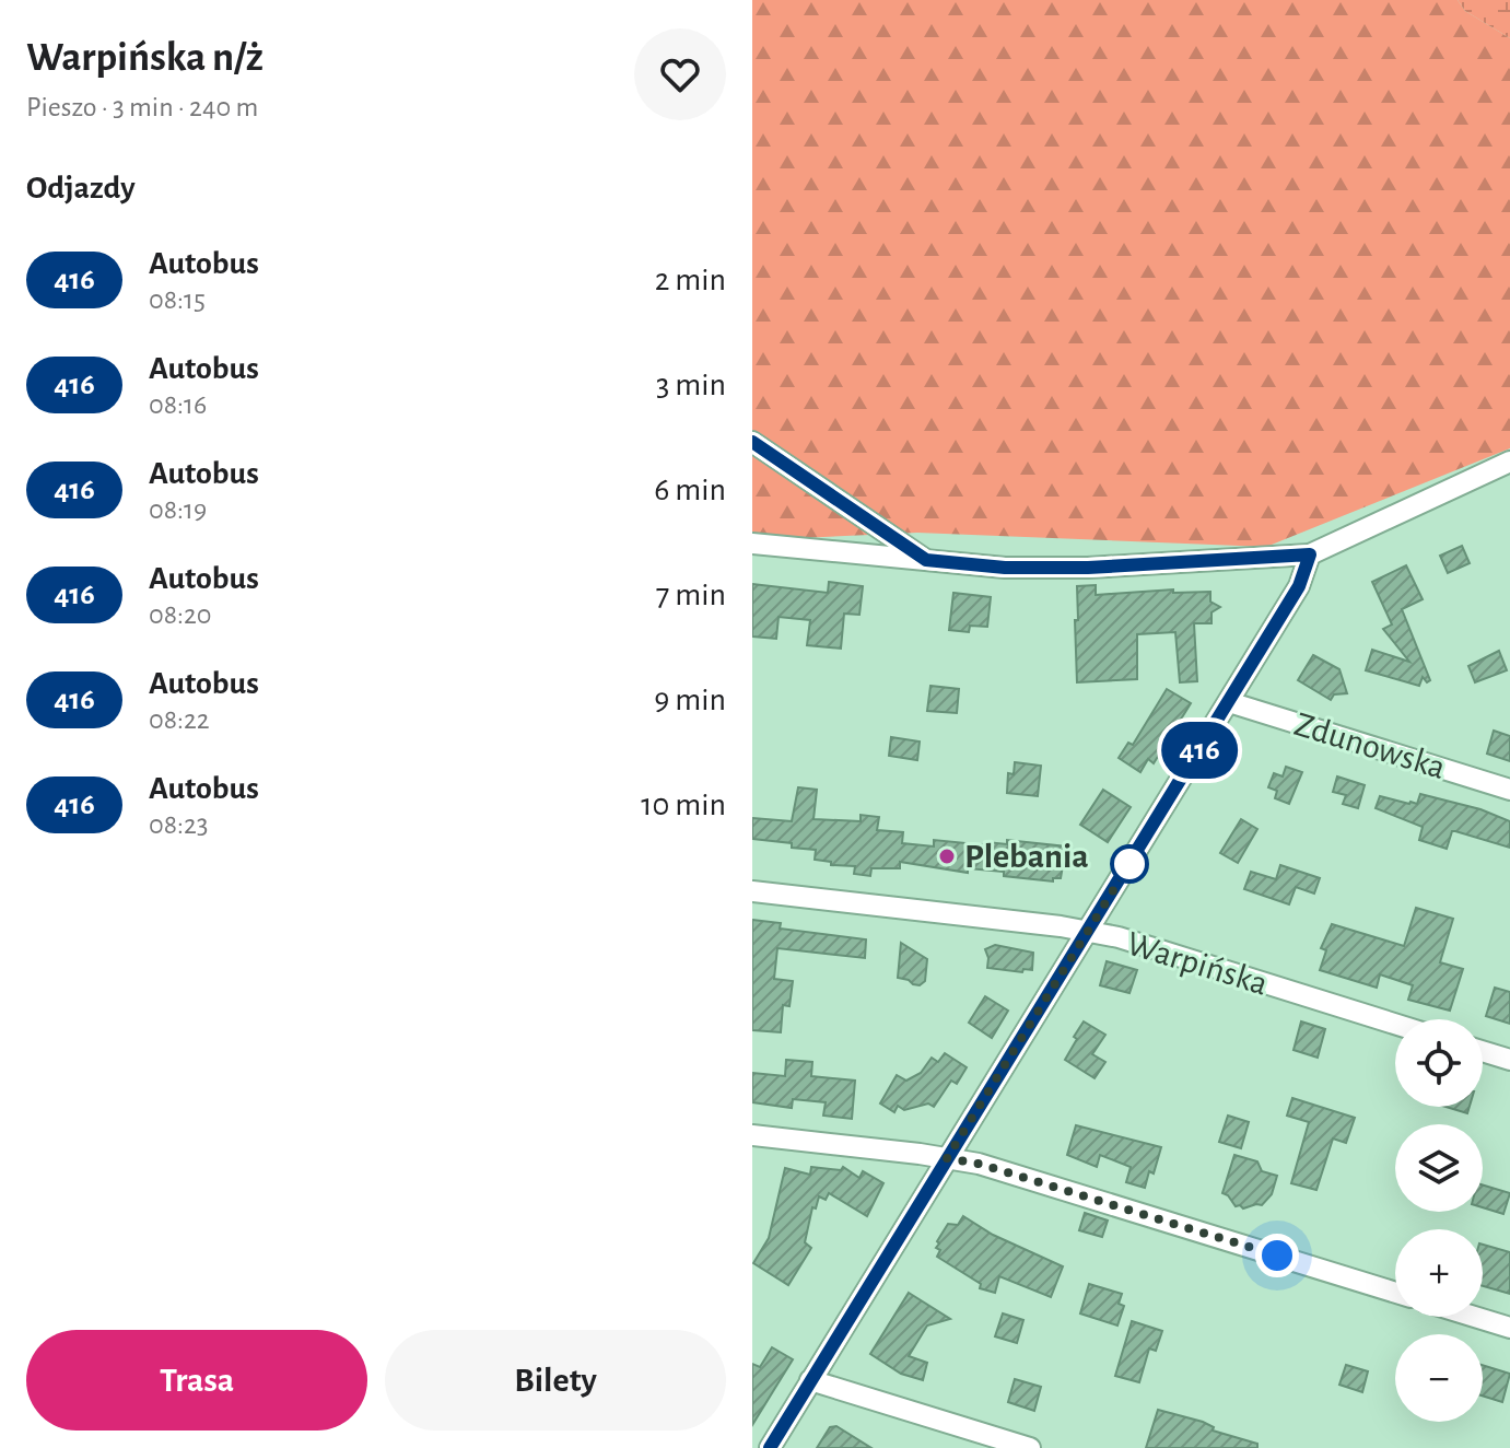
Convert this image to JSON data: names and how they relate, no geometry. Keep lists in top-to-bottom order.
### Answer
{
  "streets": {
    "street": ["Zdunowska", "Warpińska"]
  },
  "places": ["Plebania"],
  "lines": ["bus line 416"],
  "page": {
    "heading": [
      ["Warpińska n/ż", "Pieszo · 3 min · 240 m"],
      "Odjazdy"
    ],
    "on_map": "416",
    "list": [
      {
        "mark": "416",
        "name": "Autobus",
        "note": "08:15",
        "value": "2 min"
      },
      {
        "mark": "416",
        "name": "Autobus",
        "note": "08:16",
        "value": "3 min"
      },
      {
        "mark": "416",
        "name": "Autobus",
        "note": "08:19",
        "value": "6 min"
      },
      {
        "mark": "416",
        "name": "Autobus",
        "note": "08:20",
        "value": "7 min"
      },
      {
        "mark": "416",
        "name": "Autobus",
        "note": "08:22",
        "value": "9 min"
      },
      {
        "mark": "416",
        "name": "Autobus",
        "note": "08:23",
        "value": "10 min"
      }
    ],
    "map_buttons": ["+", "−"],
    "buttons": ["Trasa", "Bilety"]
  }
}
